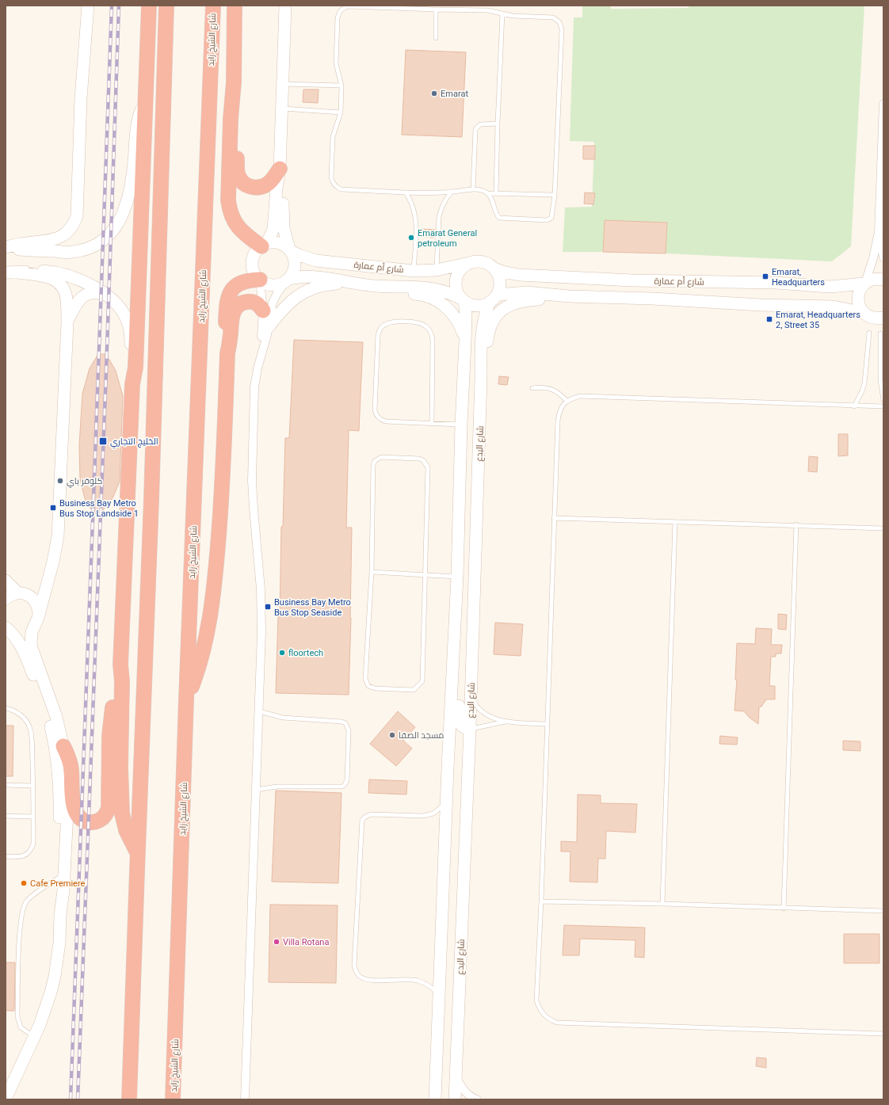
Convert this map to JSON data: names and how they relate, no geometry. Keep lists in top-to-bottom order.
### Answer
{
  "streets": {
    "highway": ["شارع الشيخ زايد"],
    "street": ["شارع أم عمارة", "شارع البدع"]
  },
  "crossings": [
    ["شارع أم عمارة", "شارع البدع"]
  ],
  "places": {
    "other": [
      "Emarat",
      "Emarat General petroleum",
      "كلوفر باي",
      "floortech",
      "مسجد الصفا",
      "Cafe Premiere",
      "Villa Rotana"
    ],
    "transit": [
      "Emarat, Headquarters",
      "Emarat, Headquarters 2, Street 35",
      "الخليج التجاري",
      "Business Bay Metro Bus Stop Landside 1",
      "Business Bay Metro Bus Stop Seaside"
    ]
  }
}
